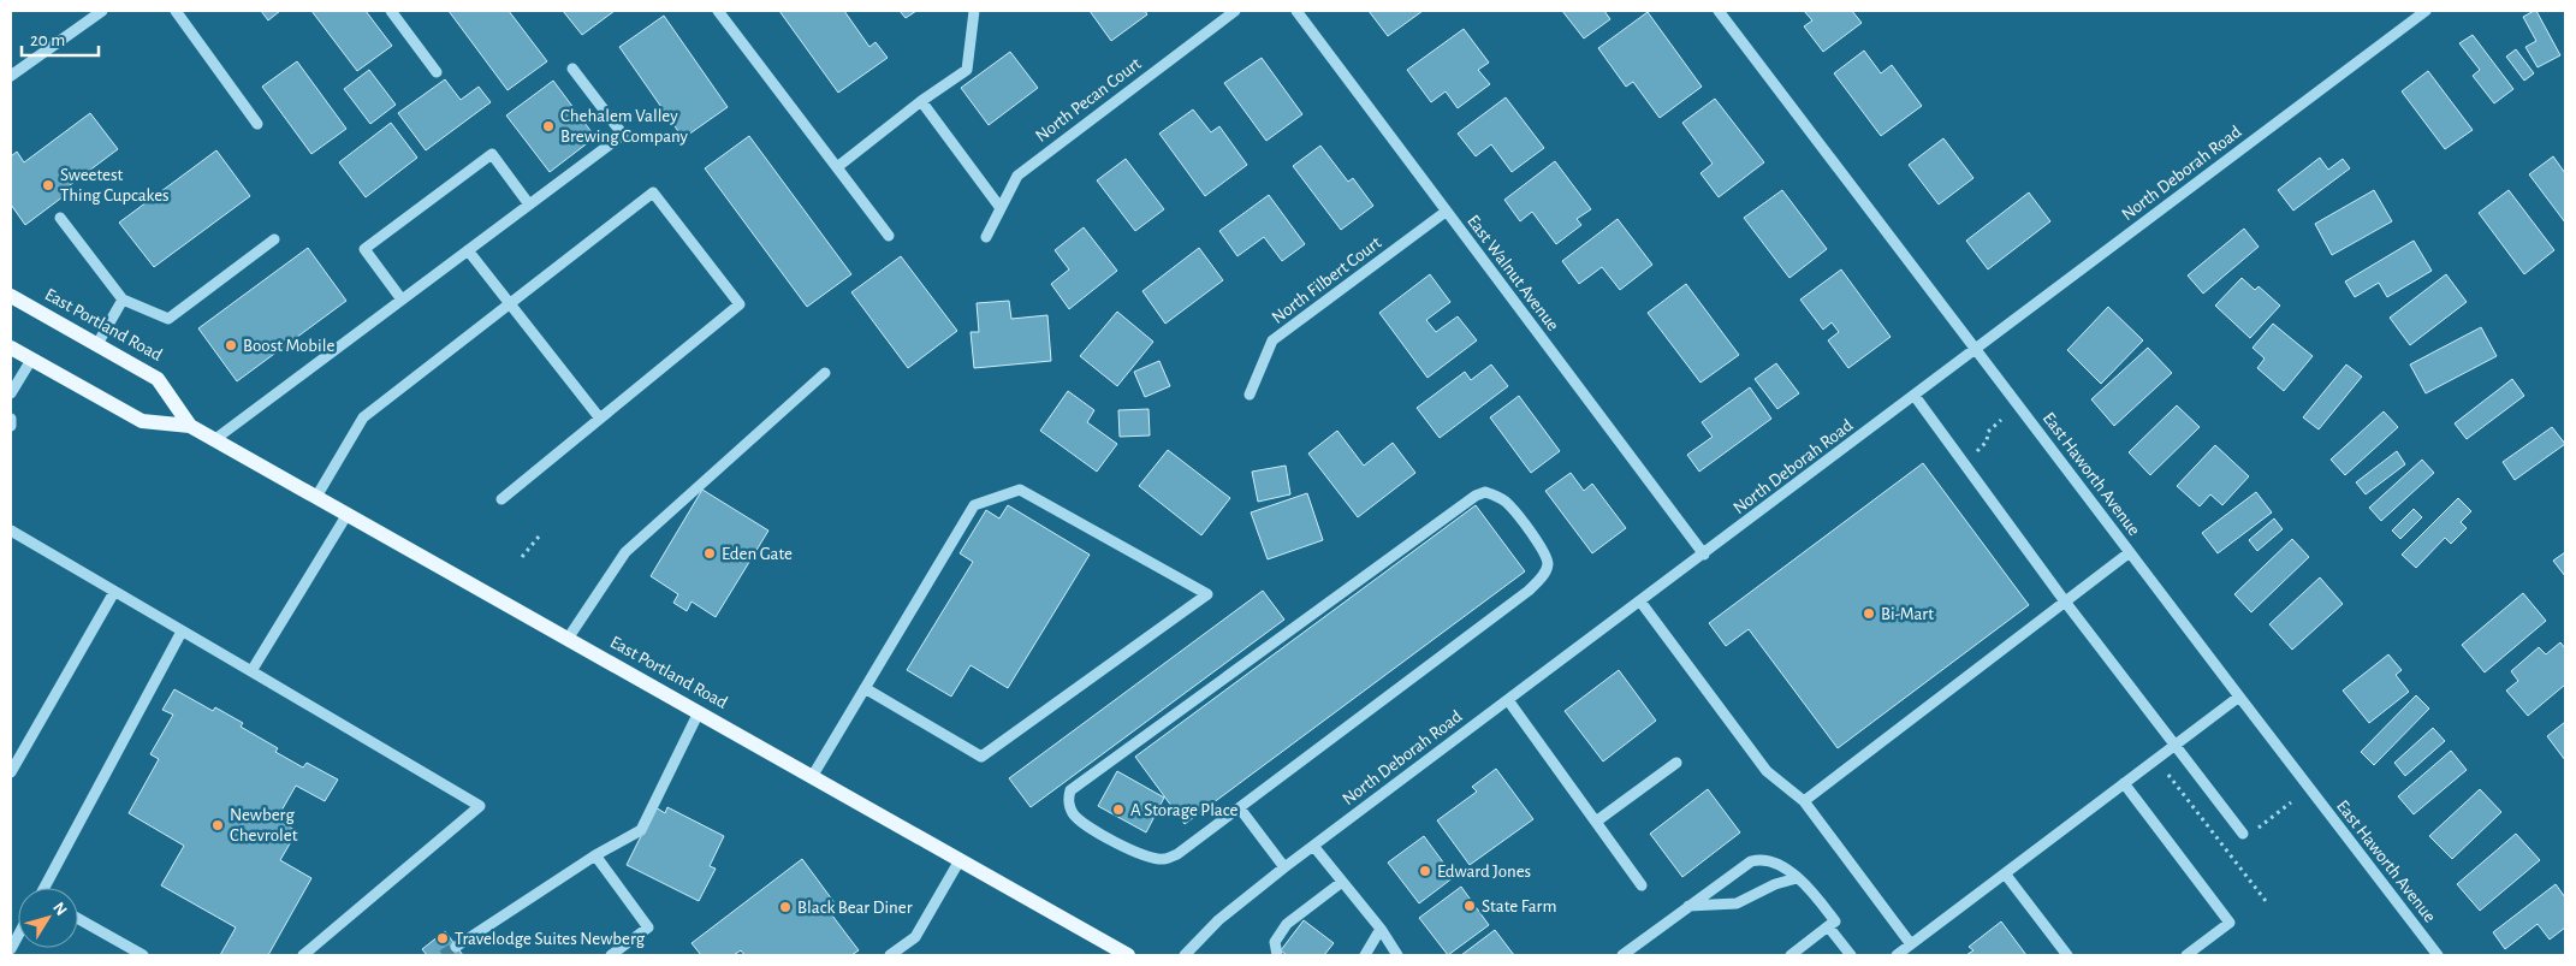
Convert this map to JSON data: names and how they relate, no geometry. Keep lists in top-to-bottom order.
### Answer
{
  "streets": {
    "main road": ["East Portland Road"],
    "street": [
      "North Pecan Court",
      "North Deborah Road",
      "East Walnut Avenue",
      "North Filbert Court",
      "East Haworth Avenue"
    ]
  },
  "crossings": [
    ["North Deborah Road", "East Walnut Avenue"],
    ["North Deborah Road", "East Haworth Avenue"],
    ["East Walnut Avenue", "North Filbert Court"]
  ],
  "places": [
    "Chehalem Valley Brewing Company",
    "Sweetest Thing Cupcakes",
    "Boost Mobile",
    "Eden Gate",
    "Bi-Mart",
    "A Storage Place",
    "Newberg Chevrolet",
    "Edward Jones",
    "State Farm",
    "Black Bear Diner",
    "Travelodge Suites Newberg"
  ],
  "scale_bar": "20 m",
  "north": "top right"
}
